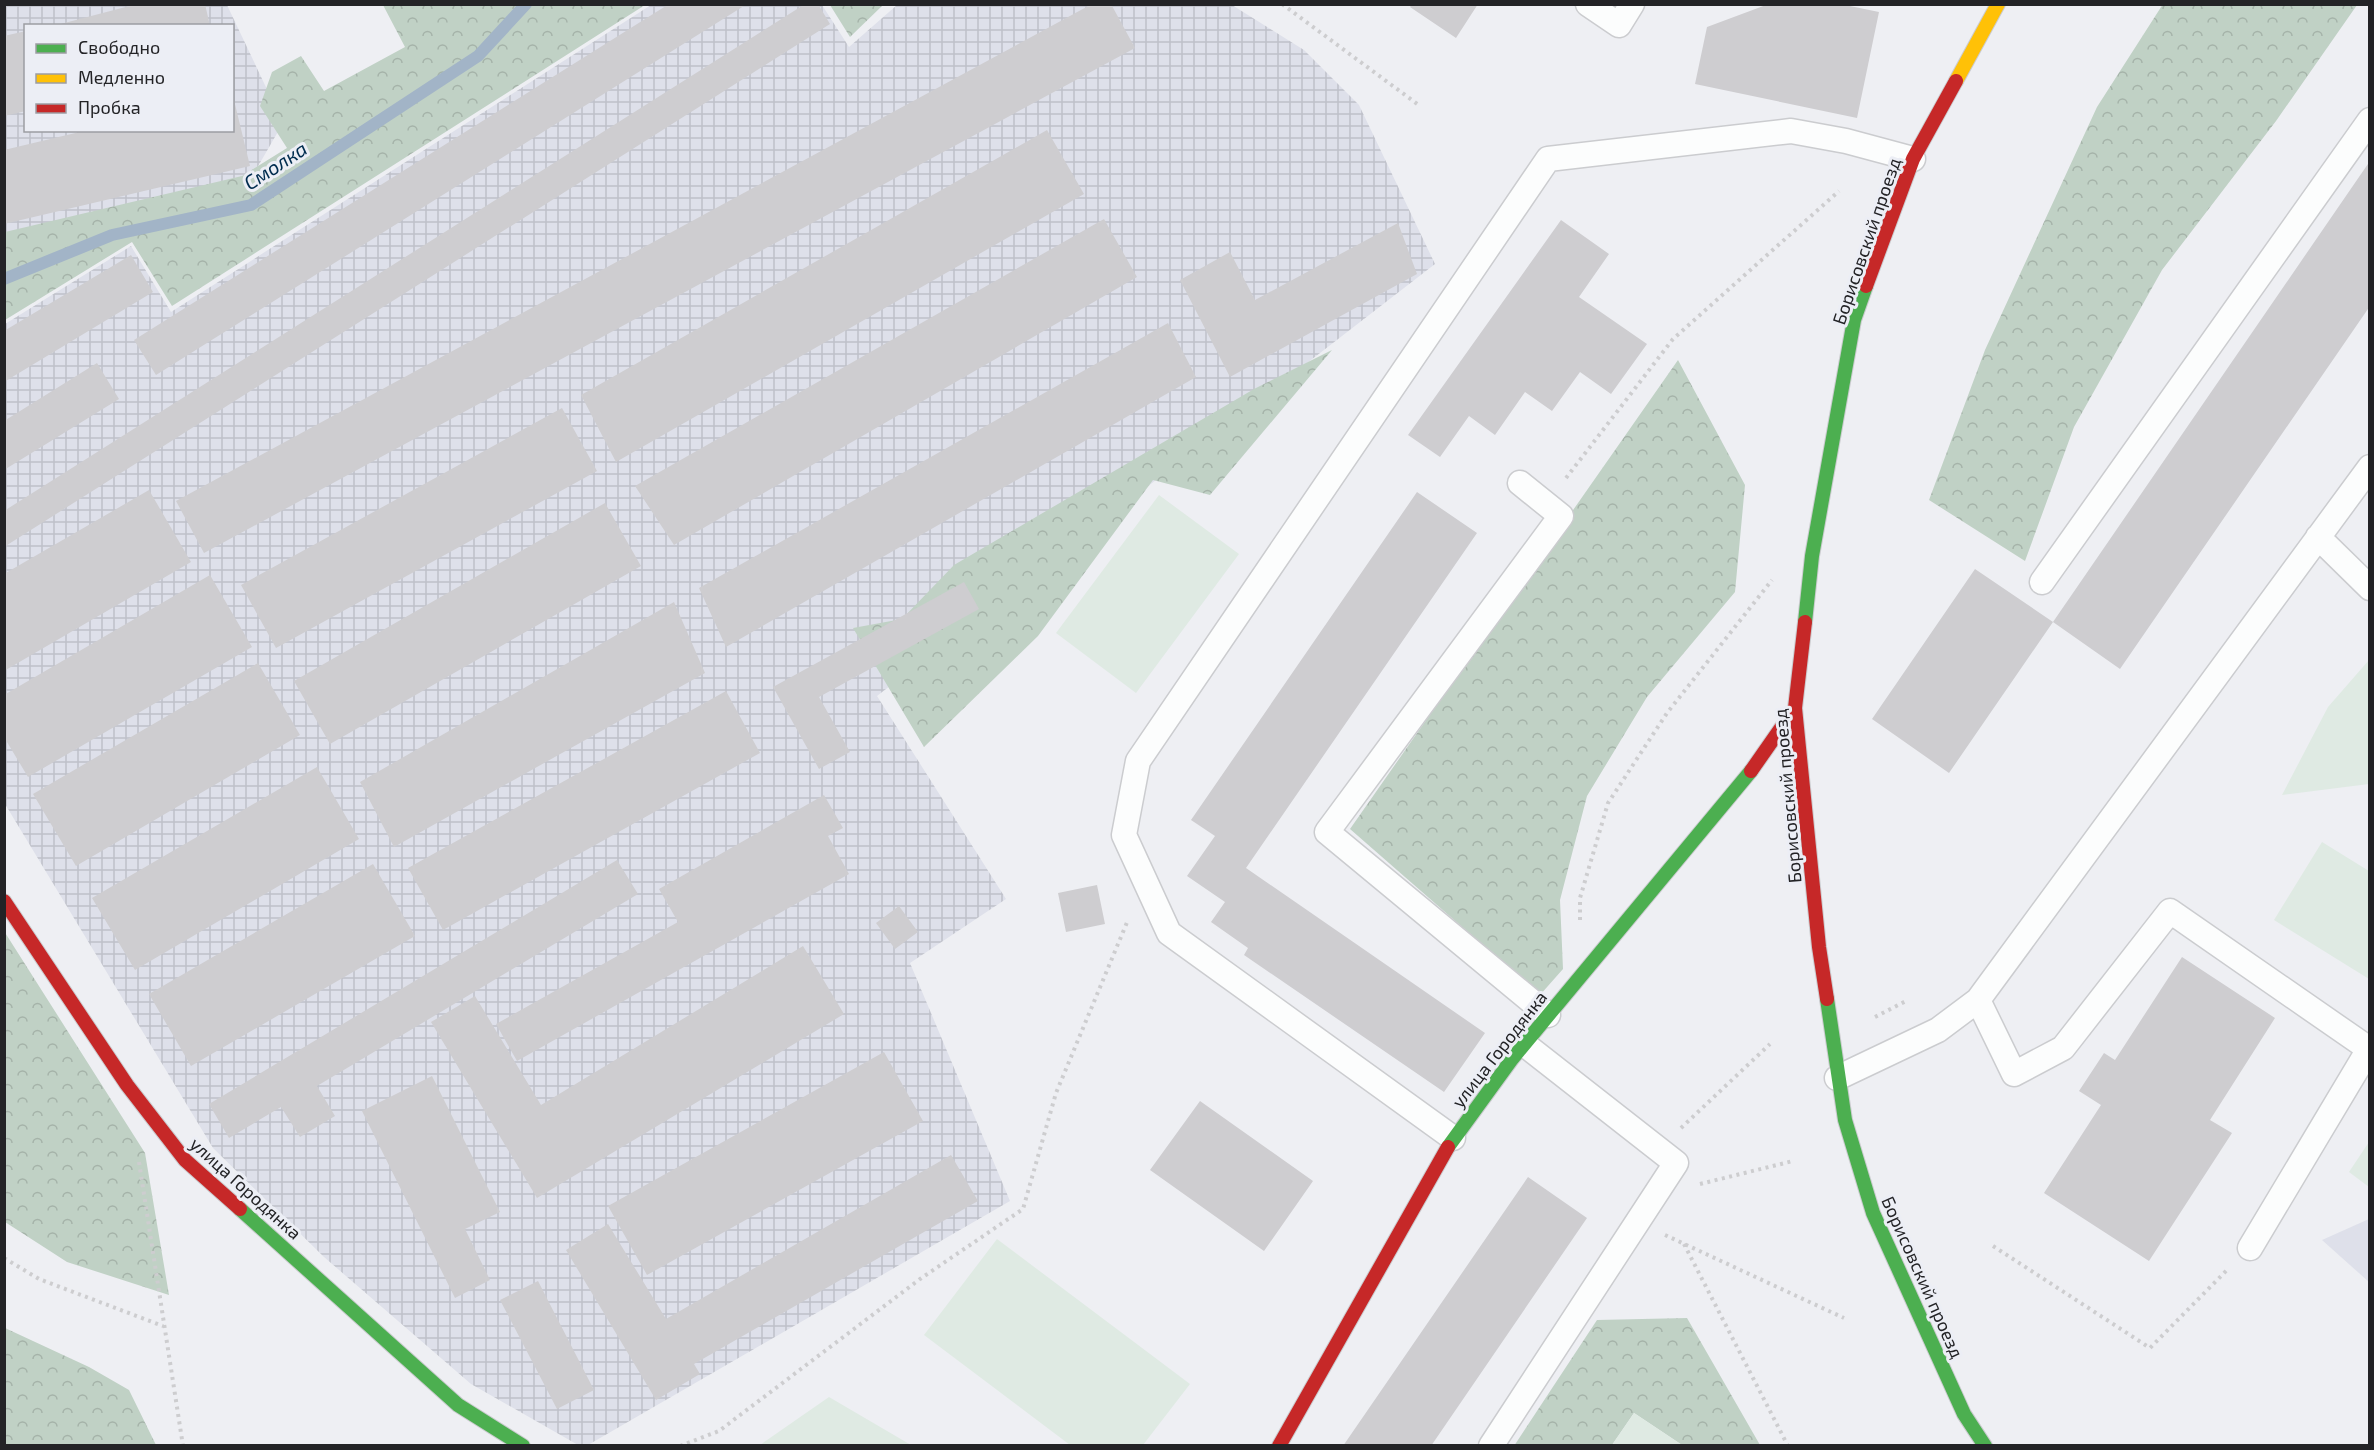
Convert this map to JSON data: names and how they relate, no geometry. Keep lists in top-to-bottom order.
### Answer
{
  "streets": {
    "street": ["Борисовский проезд", "улица Городянка"]
  },
  "crossings": [
    ["Борисовский проезд", "улица Городянка"]
  ],
  "water": ["Смолка"],
  "legend": ["Свободно", "Медленно", "Пробка"]
}
